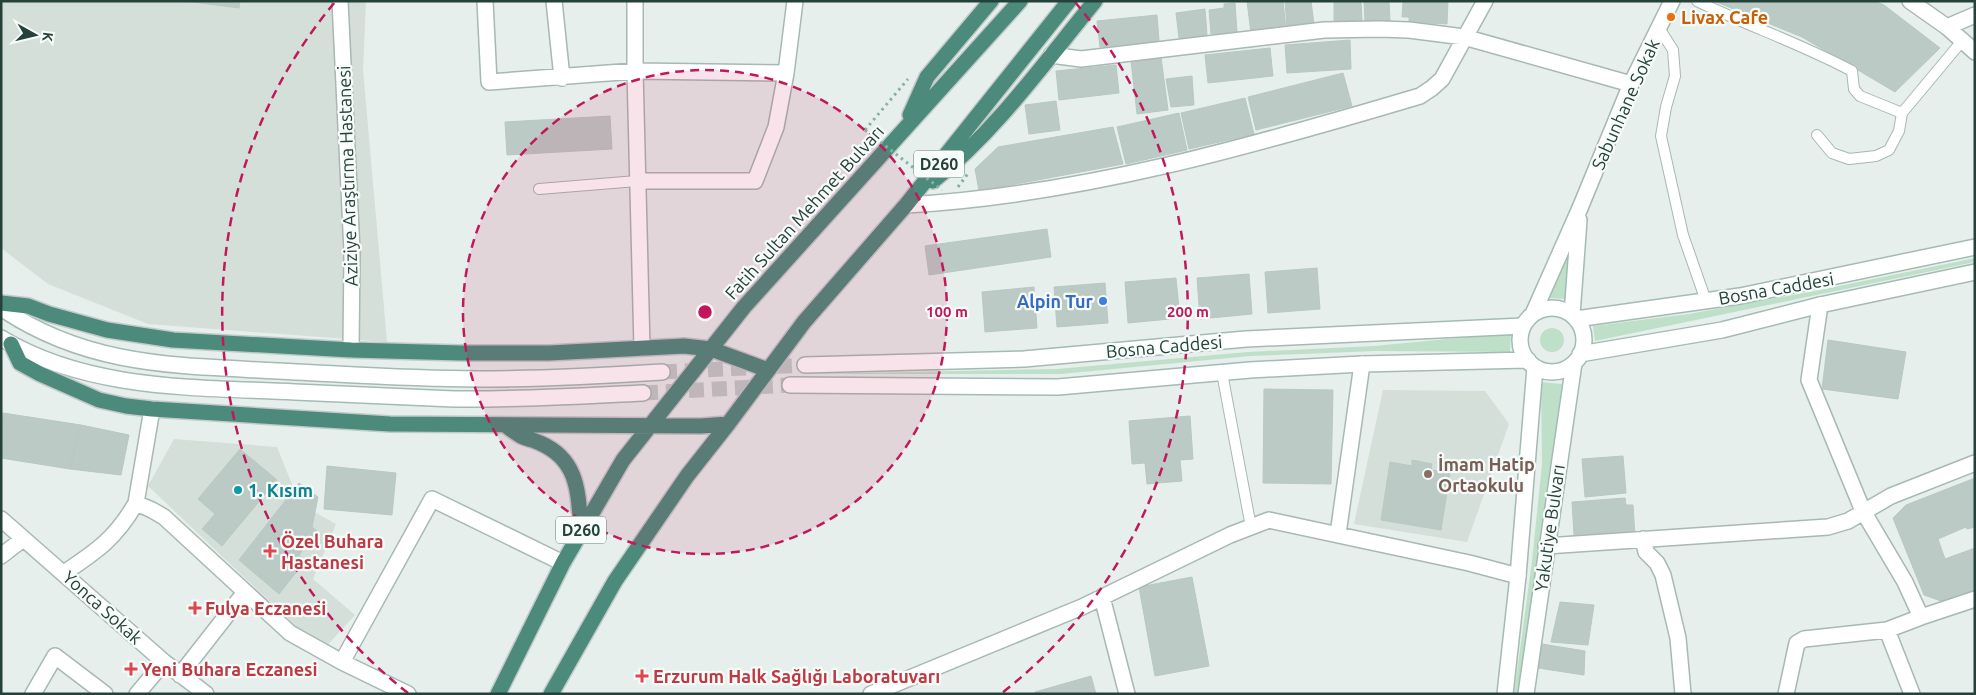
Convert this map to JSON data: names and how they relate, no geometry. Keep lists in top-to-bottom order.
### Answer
{
  "streets": {
    "highway": ["D260", "Fatih Sultan Mehmet Bulvarı"],
    "street": [
      "Sabunhane Sokak",
      "Aziziye Araştırma Hastanesi",
      "Bosna Caddesi",
      "Yakutiye Bulvarı",
      "Yonca Sokak"
    ]
  },
  "crossings": [
    ["Sabunhane Sokak", "Bosna Caddesi"],
    ["Sabunhane Sokak", "Yakutiye Bulvarı"],
    ["Bosna Caddesi", "Yakutiye Bulvarı"]
  ],
  "places": {
    "other": [
      "Livax Cafe",
      "Alpin Tur",
      "İmam Hatip Ortaokulu",
      "1. Kısım"
    ],
    "health": [
      "Özel Buhara Hastanesi",
      "Fulya Eczanesi",
      "Yeni Buhara Eczanesi",
      "Erzurum Halk Sağlığı Laboratuvarı"
    ]
  },
  "north": "right",
  "rings": ["100 m", "200 m"]
}
